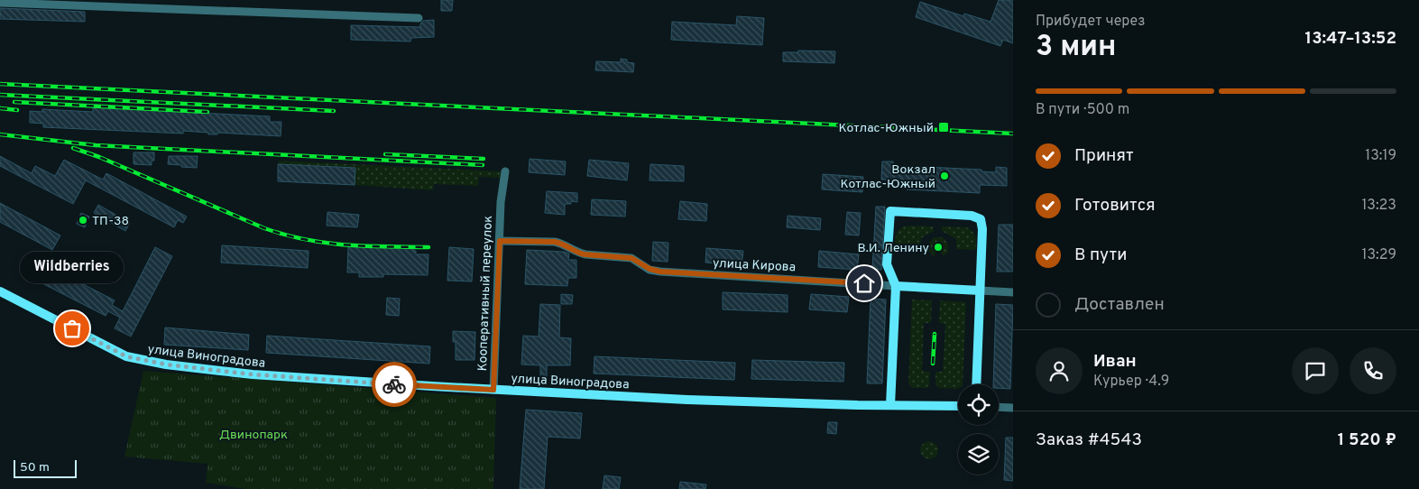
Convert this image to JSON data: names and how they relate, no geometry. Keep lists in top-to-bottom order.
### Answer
{
  "streets": {
    "main road": ["улица Кирова", "улица Виноградова"],
    "street": ["Кооперативный переулок"]
  },
  "crossings": [
    ["улица Кирова", "Кооперативный переулок"],
    ["Кооперативный переулок", "улица Виноградова"]
  ],
  "parks": ["Двинопарк"],
  "places": {
    "transit": ["Котлас-Южный"],
    "other": [
      "Вокзал Котлас-Южный",
      "ТП-38",
      "В.И. Ленину",
      "Wildberries"
    ]
  },
  "scale_bar": "50 m",
  "page": {
    "heading": ["3 мин", "Прибудет через", "13:47–13:52"],
    "panel": [
      "Иван",
      "Курьер · 4.9",
      "Заказ #4543",
      "1 520 ₽"
    ],
    "bar": "В пути · 500 m",
    "list": [
      ["Принят", "13:19"],
      ["Готовится", "13:23"],
      ["В пути", "13:29"],
      "Доставлен"
    ],
    "bubble": "Wildberries",
    "scale": "50 m"
  }
}
